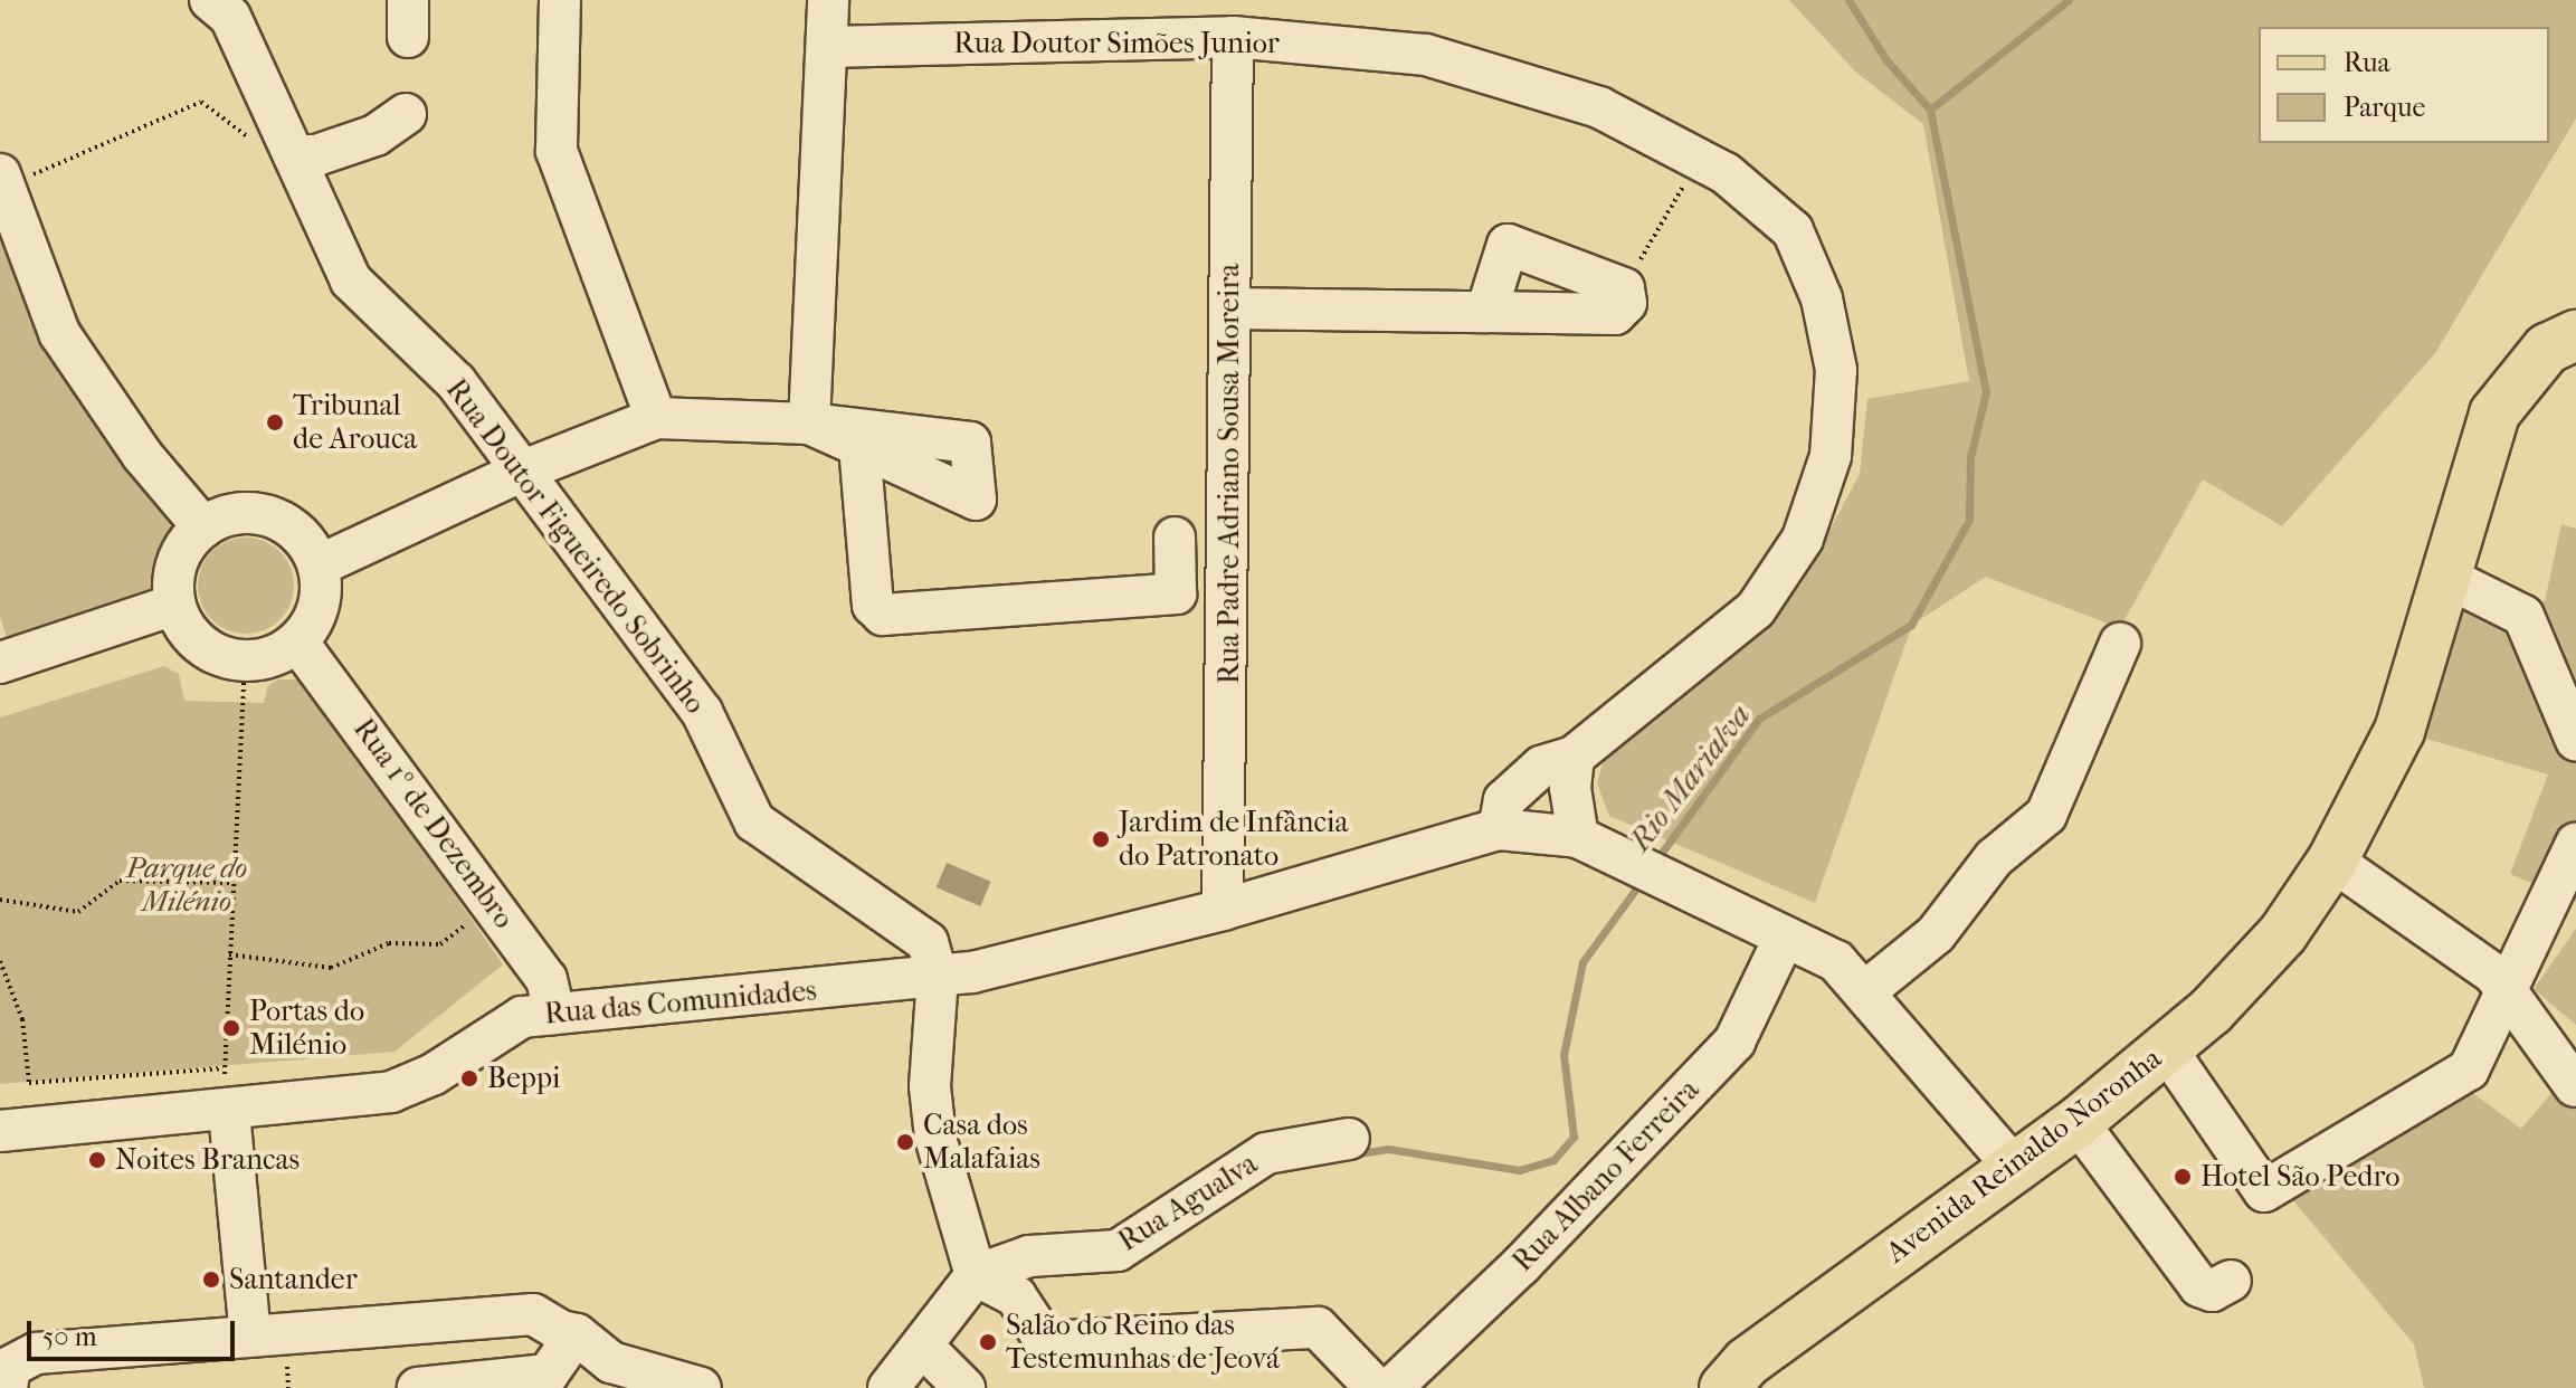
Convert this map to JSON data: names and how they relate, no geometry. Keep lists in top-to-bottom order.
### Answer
{
  "streets": {
    "main road": ["Avenida Reinaldo Noronha"],
    "street": [
      "Rua Doutor Simões Junior",
      "Rua Padre Adriano Sousa Moreira",
      "Rua Doutor Figueiredo Sobrinho",
      "Rua 1º de Dezembro",
      "Rua das Comunidades",
      "Rua Albano Ferreira",
      "Rua Agualva"
    ]
  },
  "crossings": [
    ["Rua Doutor Simões Junior", "Rua Padre Adriano Sousa Moreira"],
    ["Rua Doutor Figueiredo Sobrinho", "Rua das Comunidades"],
    ["Rua Doutor Figueiredo Sobrinho", "Rua Agualva"],
    ["Rua 1º de Dezembro", "Rua das Comunidades"]
  ],
  "water": ["Rio Marialva"],
  "parks": ["Parque do Milénio"],
  "places": [
    "Tribunal de Arouca",
    "Jardim de Infância do Patronato",
    "Portas do Milénio",
    "Beppi",
    "Casa dos Malafaias",
    "Noites Brancas",
    "Hotel São Pedro",
    "Santander",
    "Salão do Reino das Testemunhas de Jeová"
  ],
  "legend": ["Rua", "Parque"],
  "scale_bar": "50 m"
}
